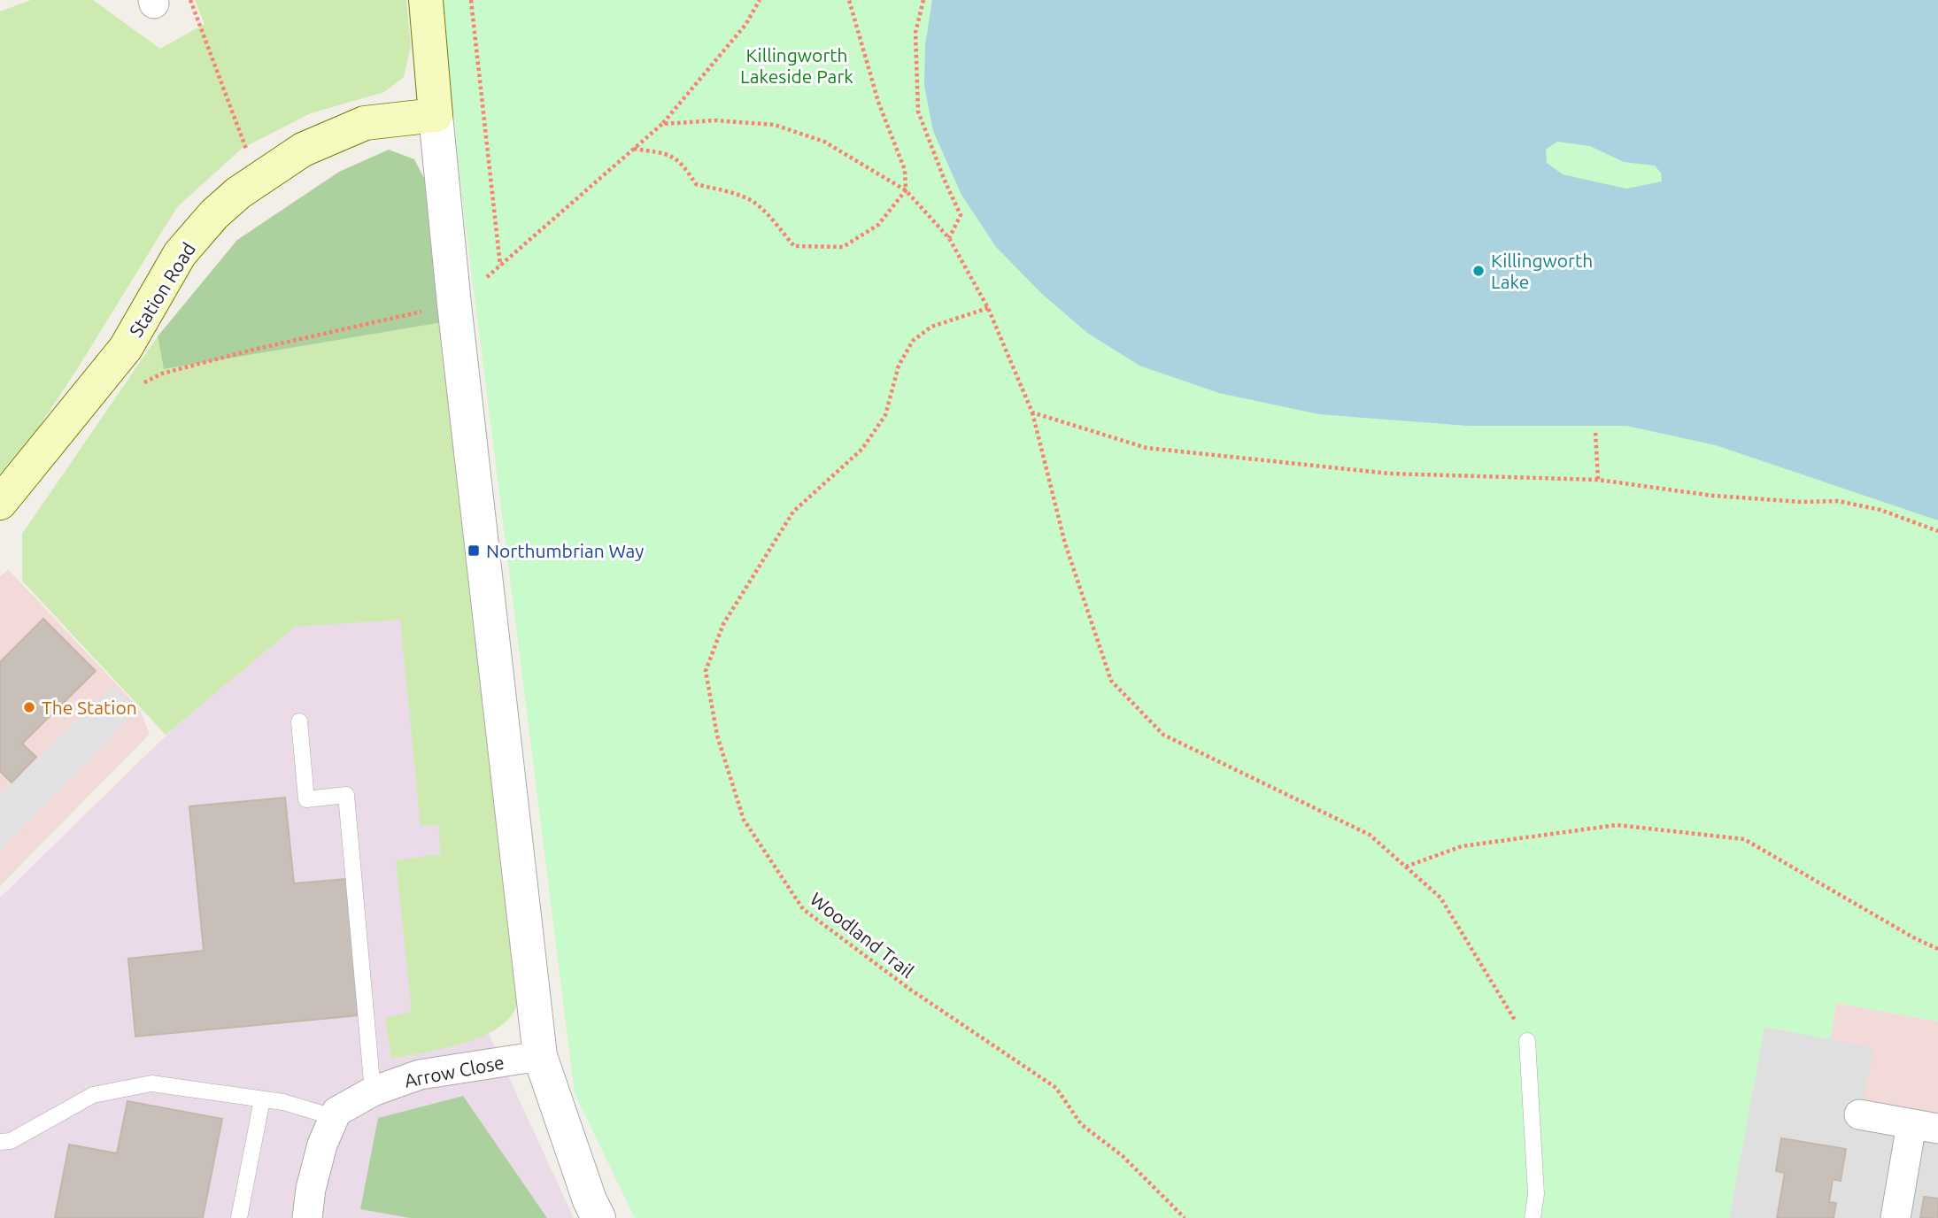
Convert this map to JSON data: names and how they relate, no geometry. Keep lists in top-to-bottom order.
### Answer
{
  "streets": {
    "main road": ["Station Road"],
    "street": ["Arrow Close"],
    "path": ["Woodland Trail"]
  },
  "parks": ["Killingworth Lakeside Park"],
  "places": {
    "other": ["Killingworth Lake", "The Station"],
    "transit": ["Northumbrian Way"]
  }
}
